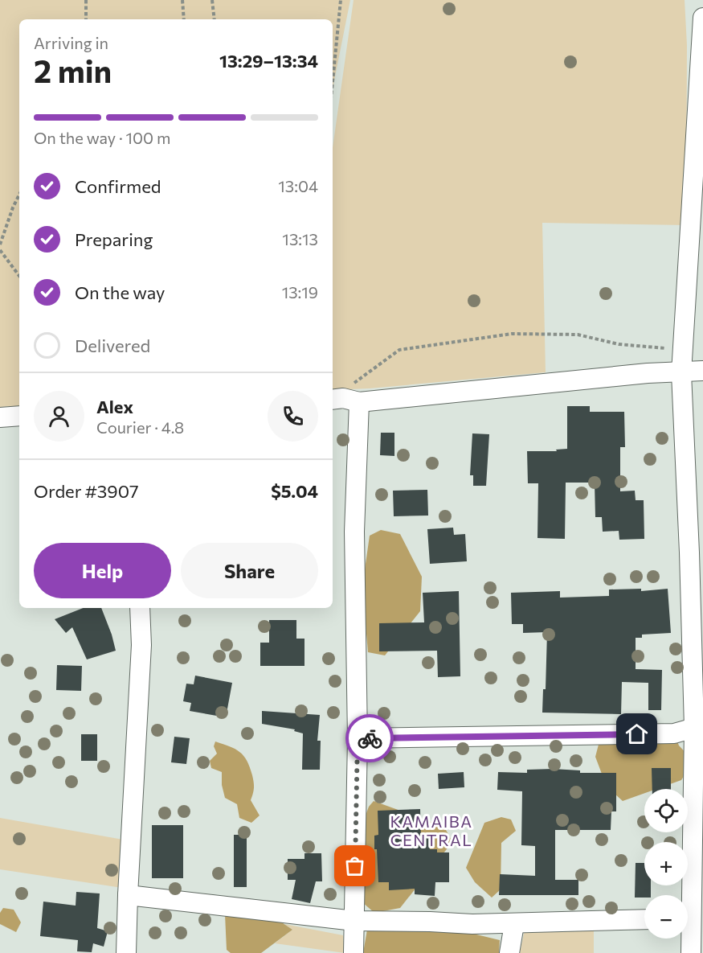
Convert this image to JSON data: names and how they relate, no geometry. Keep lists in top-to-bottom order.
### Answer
{
  "districts": ["KAMAIBA CENTRAL"],
  "page": {
    "heading": ["2 min", "Arriving in", "13:29–13:34"],
    "panel": [
      "Alex",
      "Courier · 4.8",
      "Order #3907",
      "$5.04"
    ],
    "bar": "On the way · 100 m",
    "list": [
      ["Confirmed", "13:04"],
      ["Preparing", "13:13"],
      ["On the way", "13:19"],
      "Delivered"
    ],
    "buttons": ["Help", "Share"],
    "map_buttons": ["+", "−"]
  }
}
